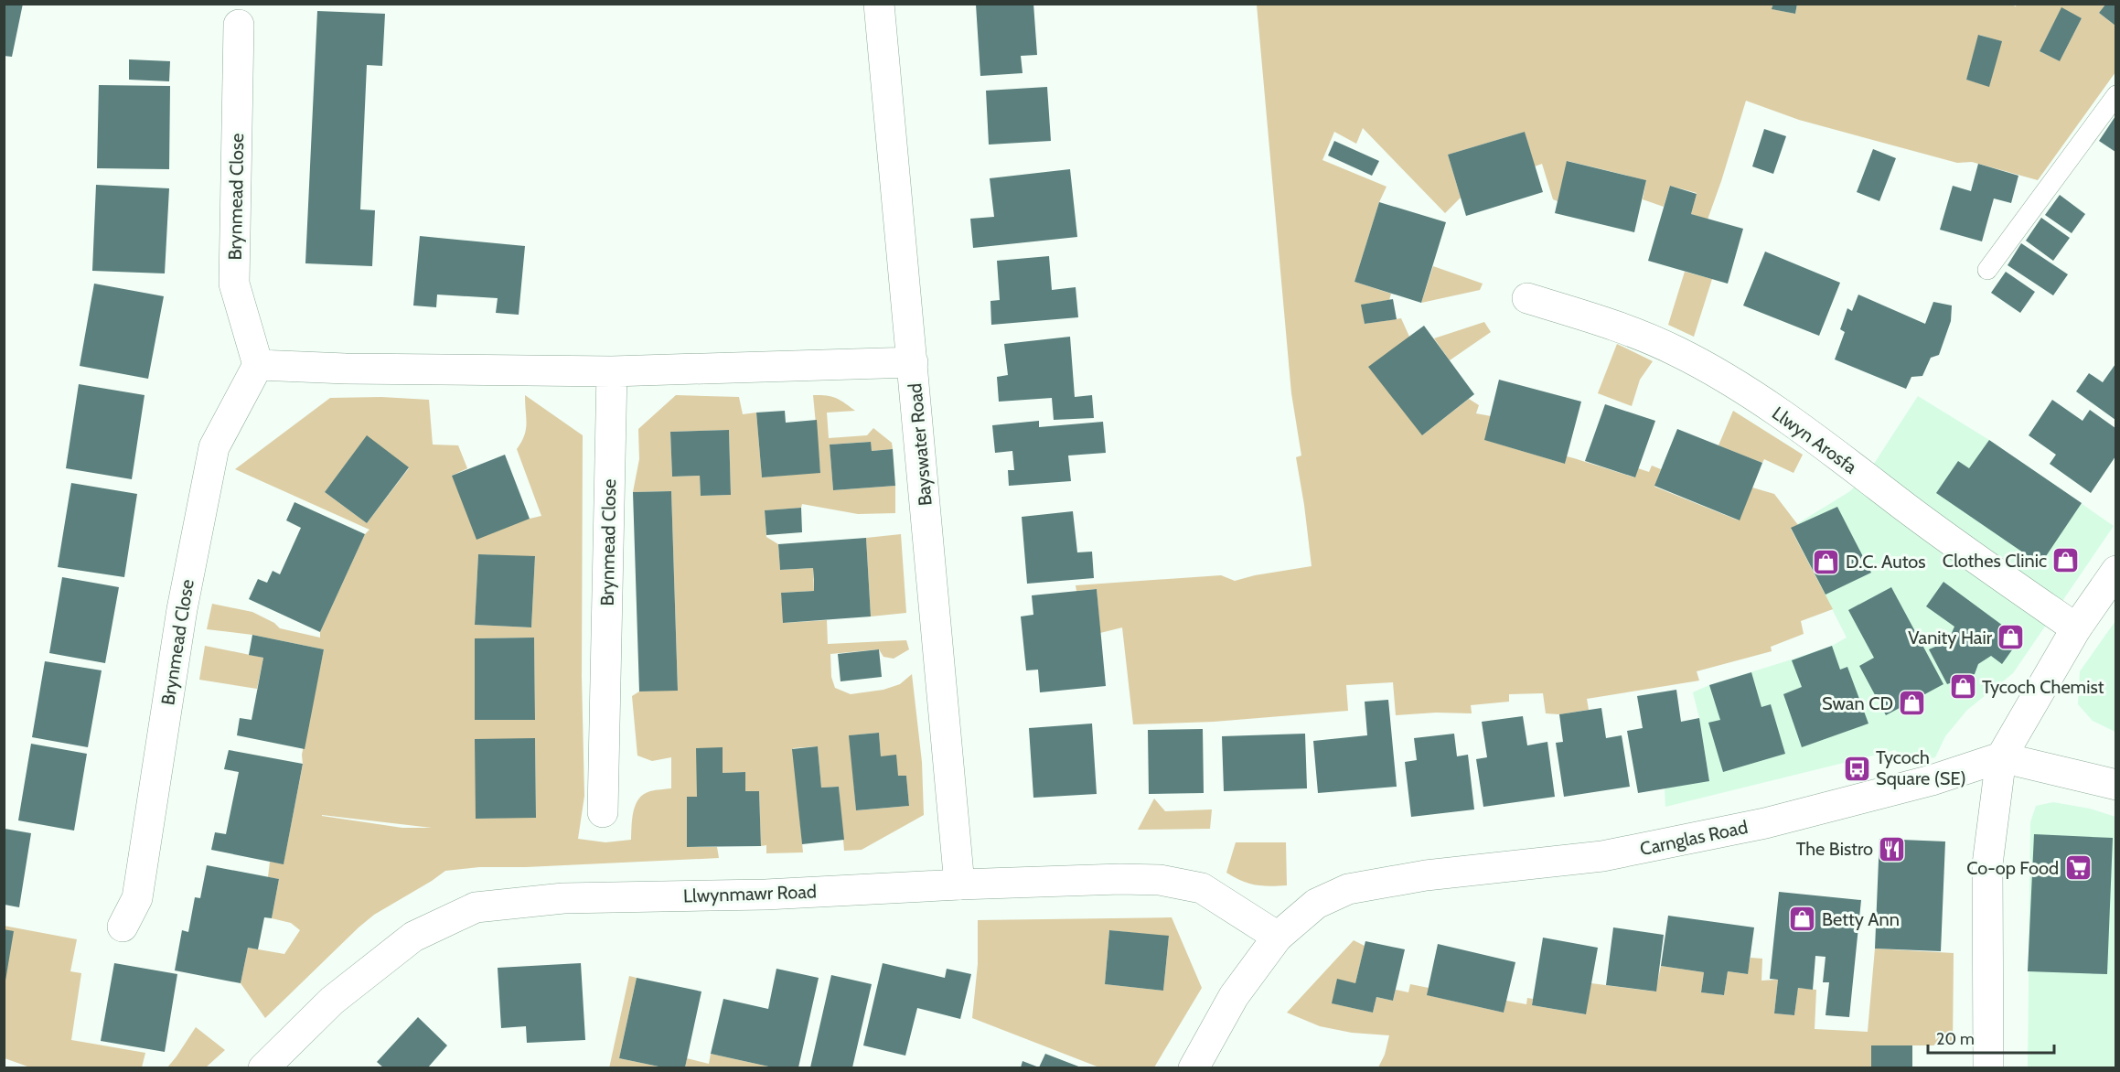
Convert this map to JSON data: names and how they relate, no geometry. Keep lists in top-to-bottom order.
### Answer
{
  "streets": {
    "street": [
      "Brynmead Close",
      "Llwyn Arosfa",
      "Bayswater Road",
      "Carnglas Road",
      "Llwynmawr Road"
    ]
  },
  "crossings": [
    ["Bayswater Road", "Llwynmawr Road"],
    ["Carnglas Road", "Llwynmawr Road"]
  ],
  "places": {
    "shop": [
      "Clothes Clinic",
      "D.C. Autos",
      "Vanity Hair",
      "Tycoch Chemist",
      "Swan CD",
      "Betty Ann"
    ],
    "bus stop": ["Tycoch Square (SE)"],
    "restaurant": ["The Bistro"],
    "supermarket": ["Co-op Food"]
  },
  "scale_bar": "20 m"
}
